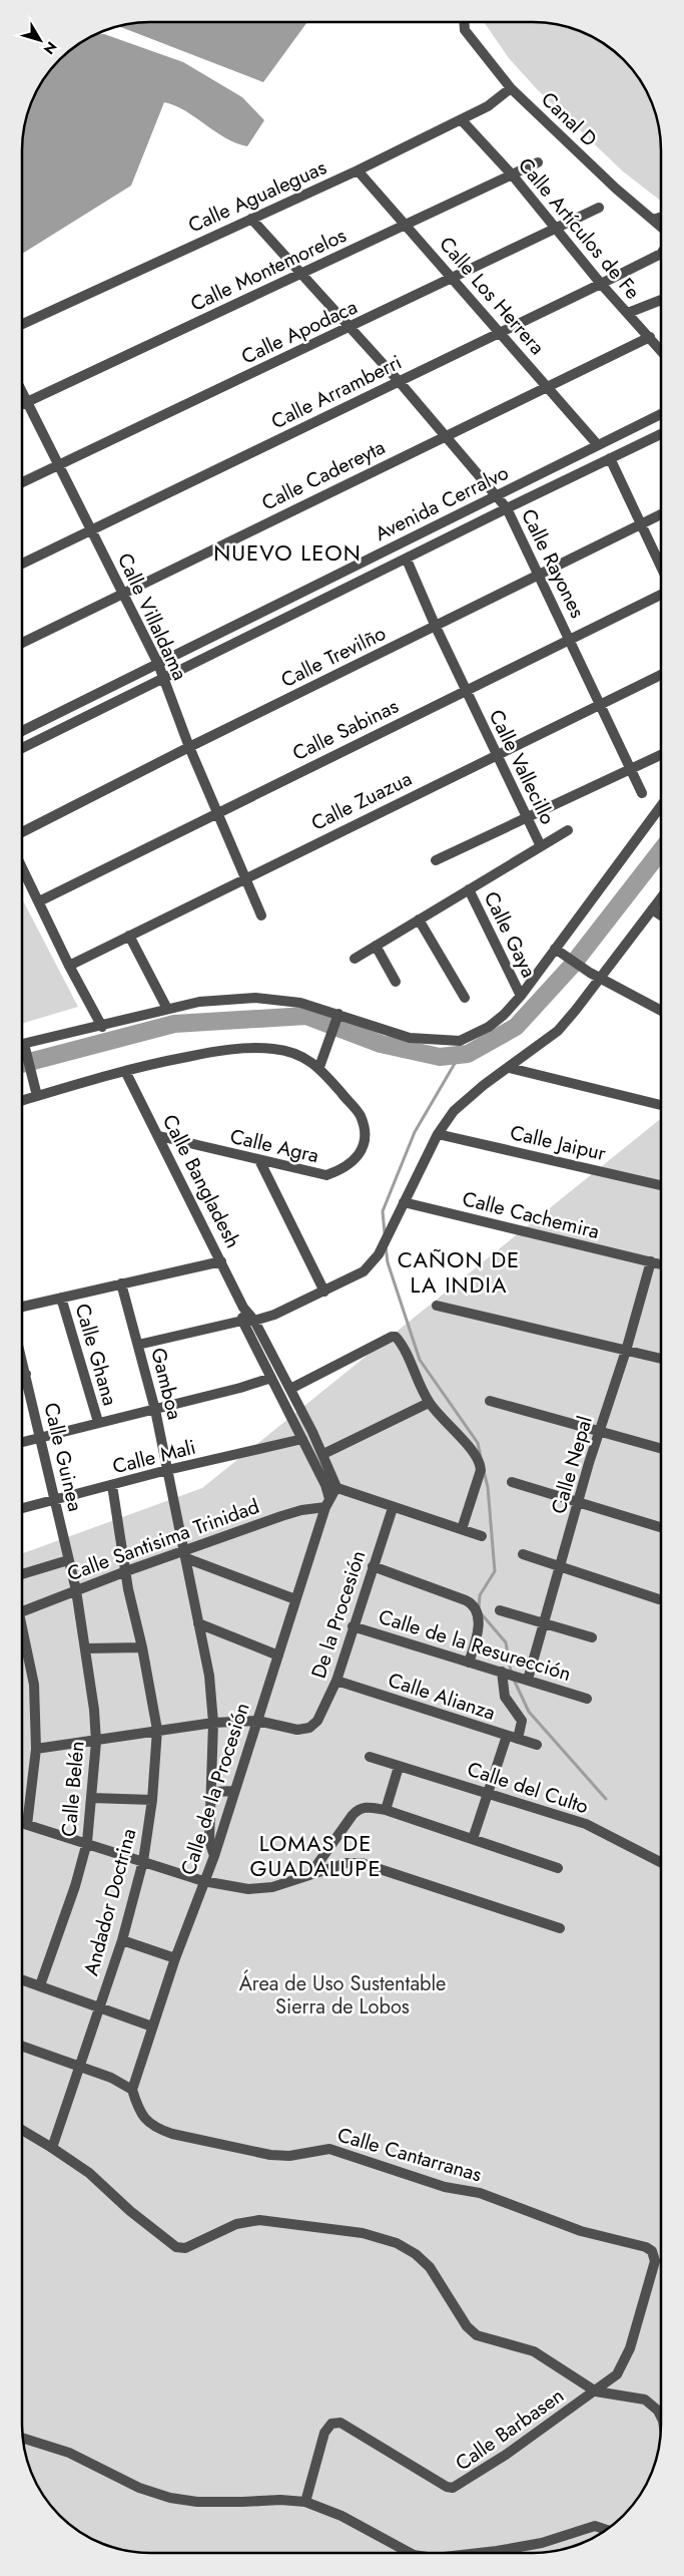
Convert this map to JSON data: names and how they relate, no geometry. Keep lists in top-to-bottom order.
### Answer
{
  "streets": {
    "street": [
      "Canal D",
      "Calle Agualeguas",
      "Calle Artículos de Fe",
      "Calle Montemorelos",
      "Calle Los Herrera",
      "Calle Apodaca",
      "Calle Arramberri",
      "Calle Cadereyta",
      "Avenida Cerralvo",
      "Calle Rayones",
      "Calle Villaldama",
      "Calle Trevilño",
      "Calle Sabinas",
      "Calle Vallecillo",
      "Calle Zuazua",
      "Calle Gaya",
      "Calle Jaipur",
      "Calle Agra",
      "Calle Bangladesh",
      "Calle Cachemira",
      "Calle Ghana",
      "Gamboa",
      "Calle Guinea",
      "Calle Mali",
      "Calle Nepal",
      "Calle Santisima Trinidad",
      "De la Procesión",
      "Calle de la Resurección",
      "Calle Alianza",
      "Calle del Culto",
      "Calle Belén",
      "Calle de la Procesión",
      "Andador Doctrina",
      "Calle Cantarranas",
      "Calle Barbasen"
    ]
  },
  "crossings": [
    ["Canal D", "Calle Agualeguas"],
    ["Calle Agualeguas", "Calle Artículos de Fe"],
    ["Calle Agualeguas", "Calle Los Herrera"],
    ["Calle Agualeguas", "Calle Rayones"],
    ["Calle Artículos de Fe", "Calle Montemorelos"],
    ["Calle Artículos de Fe", "Calle Apodaca"],
    ["Calle Artículos de Fe", "Calle Arramberri"],
    ["Calle Artículos de Fe", "Calle Cadereyta"],
    ["Calle Montemorelos", "Calle Los Herrera"],
    ["Calle Montemorelos", "Calle Rayones"],
    ["Calle Montemorelos", "Calle Villaldama"],
    ["Calle Los Herrera", "Calle Apodaca"],
    ["Calle Los Herrera", "Calle Arramberri"],
    ["Calle Los Herrera", "Calle Cadereyta"],
    ["Calle Los Herrera", "Avenida Cerralvo"],
    ["Calle Apodaca", "Calle Rayones"],
    ["Calle Apodaca", "Calle Villaldama"],
    ["Calle Arramberri", "Calle Rayones"],
    ["Calle Arramberri", "Calle Villaldama"],
    ["Calle Cadereyta", "Calle Rayones"],
    ["Calle Cadereyta", "Calle Villaldama"],
    ["Avenida Cerralvo", "Calle Rayones"],
    ["Avenida Cerralvo", "Calle Villaldama"],
    ["Avenida Cerralvo", "Calle Vallecillo"],
    ["Calle Rayones", "Calle Trevilño"],
    ["Calle Rayones", "Calle Sabinas"],
    ["Calle Rayones", "Calle Zuazua"],
    ["Calle Villaldama", "Calle Trevilño"],
    ["Calle Villaldama", "Calle Sabinas"],
    ["Calle Villaldama", "Calle Zuazua"],
    ["Calle Trevilño", "Calle Vallecillo"],
    ["Calle Sabinas", "Calle Vallecillo"],
    ["Calle Vallecillo", "Calle Zuazua"],
    ["Calle Vallecillo", "Calle Gaya"],
    ["Calle Agra", "Calle Bangladesh"],
    ["Calle Bangladesh", "Calle de la Procesión"],
    ["Calle Cachemira", "Calle Nepal"],
    ["Gamboa", "Calle Mali"],
    ["Gamboa", "Calle Santisima Trinidad"],
    ["Gamboa", "Calle de la Procesión"],
    ["Calle Guinea", "Calle Mali"],
    ["Calle Guinea", "Calle Santisima Trinidad"],
    ["Calle Guinea", "Calle Belén"],
    ["Calle Nepal", "Calle de la Resurección"],
    ["Calle Santisima Trinidad", "Calle Belén"],
    ["Calle Santisima Trinidad", "Calle de la Procesión"],
    ["Calle Santisima Trinidad", "Andador Doctrina"],
    ["De la Procesión", "Calle de la Resurección"],
    ["De la Procesión", "Calle Alianza"],
    ["De la Procesión", "Calle de la Procesión"],
    ["Calle de la Procesión", "Calle Cantarranas"],
    ["Calle Cantarranas", "Calle Barbasen"]
  ],
  "districts": ["NUEVO LEON", "CAÑON DE LA INDIA", "LOMAS DE GUADALUPE"],
  "parks": ["Área de Uso Sustentable Sierra de Lobos"],
  "north": "bottom right"
}
